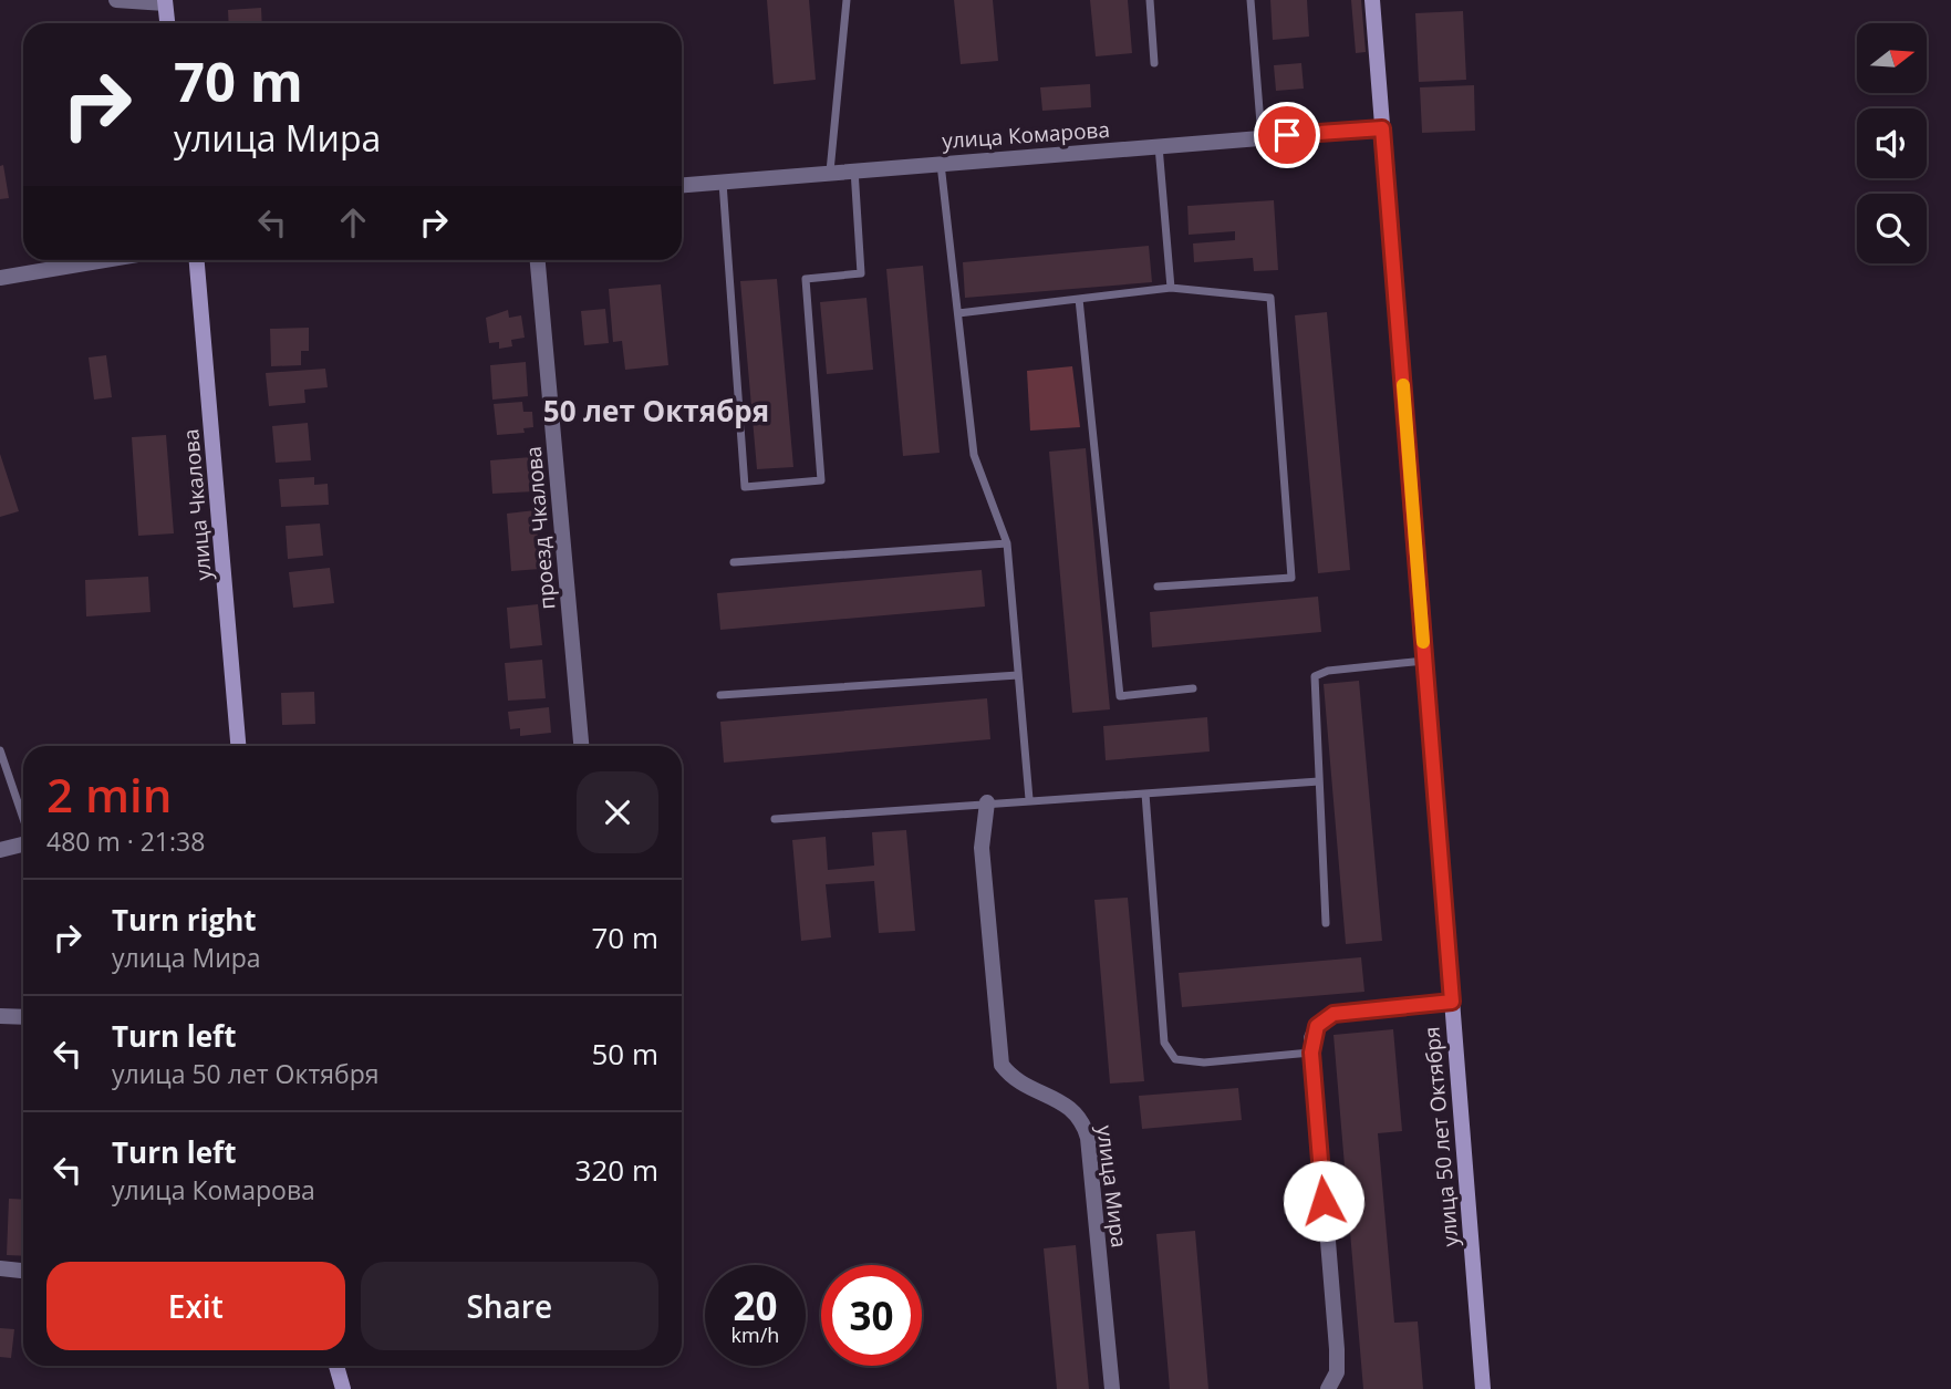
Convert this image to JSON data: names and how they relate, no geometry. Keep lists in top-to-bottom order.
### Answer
{
  "streets": {
    "street": [
      "улица Комарова",
      "улица Чкалова",
      "проезд Чкалова",
      "улица 50 лет Октября",
      "улица Мира"
    ]
  },
  "crossings": [
    ["улица Комарова", "улица 50 лет Октября"]
  ],
  "districts": ["50 лет Октября"],
  "north": "right",
  "page": {
    "turn": ["70 m", "улица Мира"],
    "heading": ["2 min", "480 m · 21:38"],
    "list": [
      {
        "name": "Turn right",
        "note": "улица Мира",
        "value": "70 m"
      },
      {
        "name": "Turn left",
        "note": "улица 50 лет Октября",
        "value": "50 m"
      },
      {
        "name": "Turn left",
        "note": "улица Комарова",
        "value": "320 m"
      }
    ],
    "buttons": ["Exit", "Share"],
    "speed": "20 km/h",
    "limit": "30"
  }
}
